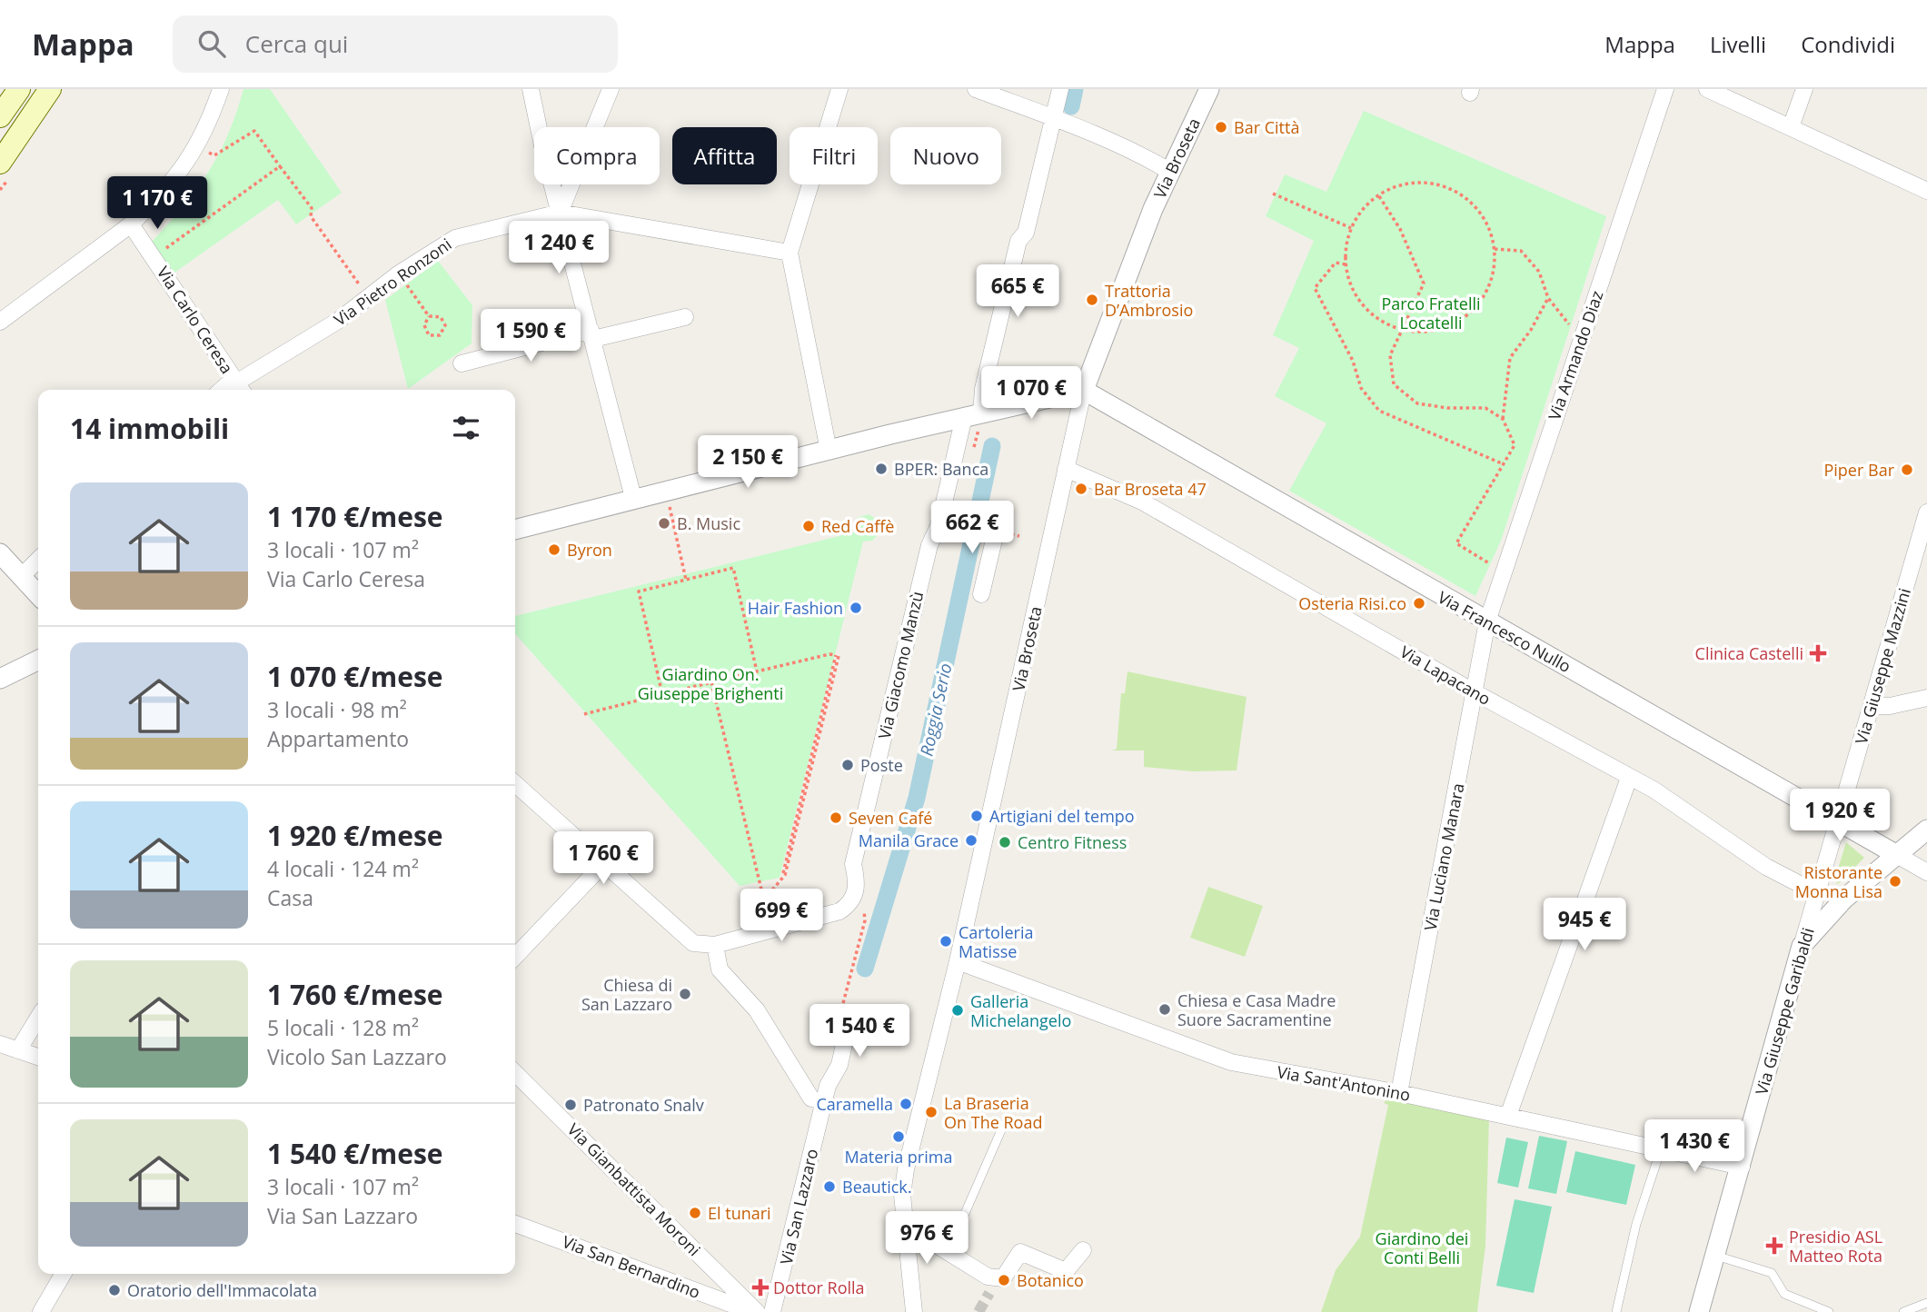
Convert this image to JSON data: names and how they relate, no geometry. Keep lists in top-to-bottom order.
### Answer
{
  "streets": {
    "street": [
      "Via Broseta",
      "Via Pietro Ronzoni",
      "Via Carlo Ceresa",
      "Via Armando Diaz",
      "Via Francesco Nullo",
      "Via Giacomo Manzù",
      "Via Giuseppe Mazzini",
      "Via Lapacano",
      "Via Luciano Manara",
      "Via Giuseppe Garibaldi",
      "Via Sant'Antonino",
      "Via Gianbattista Moroni",
      "Via San Lazzaro",
      "Via San Bernardino"
    ]
  },
  "crossings": [
    ["Via Broseta", "Via Francesco Nullo"],
    ["Via Broseta", "Via Lapacano"],
    ["Via Broseta", "Via Sant'Antonino"],
    ["Via Pietro Ronzoni", "Via Carlo Ceresa"],
    ["Via Armando Diaz", "Via Francesco Nullo"],
    ["Via Armando Diaz", "Via Luciano Manara"],
    ["Via Francesco Nullo", "Via Giuseppe Mazzini"],
    ["Via Francesco Nullo", "Via Luciano Manara"],
    ["Via Francesco Nullo", "Via Giuseppe Garibaldi"],
    ["Via Giuseppe Mazzini", "Via Giuseppe Garibaldi"],
    ["Via Lapacano", "Via Luciano Manara"],
    ["Via Lapacano", "Via Giuseppe Garibaldi"],
    ["Via Luciano Manara", "Via Sant'Antonino"],
    ["Via Giuseppe Garibaldi", "Via Sant'Antonino"]
  ],
  "water": ["Roggia Serio"],
  "parks": ["Parco Fratelli Locatelli", "Giardino On. Giuseppe Brighenti", "Giardino dei Conti Belli"],
  "places": {
    "other": [
      "Bar Città",
      "Trattoria D’Ambrosio",
      "BPER: Banca",
      "Piper Bar",
      "Bar Broseta 47",
      "B. Music",
      "Red Caffè",
      "Byron",
      "Osteria Risi.co",
      "Hair Fashion",
      "Poste",
      "Artigiani del tempo",
      "Seven Café",
      "Manila Grace",
      "Centro Fitness",
      "Ristorante Monna Lisa",
      "Cartoleria Matisse",
      "Chiesa di San Lazzaro",
      "Chiesa e Casa Madre Suore Sacramentine",
      "Galleria Michelangelo",
      "Caramella",
      "Patronato Snalv",
      "La Braseria On The Road",
      "Materia prima",
      "Beautick.",
      "El tunari",
      "Botanico",
      "Oratorio dell'Immacolata"
    ],
    "health": ["Clinica Castelli", "Presidio ASL Matteo Rota", "Dottor Rolla"]
  },
  "page": {
    "header": "Mappa",
    "search": "Cerca qui",
    "nav": ["Mappa", "Livelli", "Condividi"],
    "chip": [
      "Compra",
      "Affitta",
      "Filtri",
      "Nuovo"
    ],
    "price": [
      "1 170 €",
      "1 240 €",
      "665 €",
      "1 590 €",
      "1 070 €",
      "2 150 €",
      "662 €",
      "1 920 €",
      "1 760 €",
      "699 €",
      "945 €",
      "1 540 €",
      "1 430 €",
      "976 €"
    ],
    "heading": "14 immobili",
    "list": [
      {
        "name": "1 170 €/mese",
        "note": "3 locali · 107 m² · Via Carlo Ceresa"
      },
      {
        "name": "1 070 €/mese",
        "note": "3 locali · 98 m² · Appartamento"
      },
      {
        "name": "1 920 €/mese",
        "note": "4 locali · 124 m² · Casa"
      },
      {
        "name": "1 760 €/mese",
        "note": "5 locali · 128 m² · Vicolo San Lazzaro"
      },
      {
        "name": "1 540 €/mese",
        "note": "3 locali · 107 m² · Via San Lazzaro"
      }
    ]
  }
}
